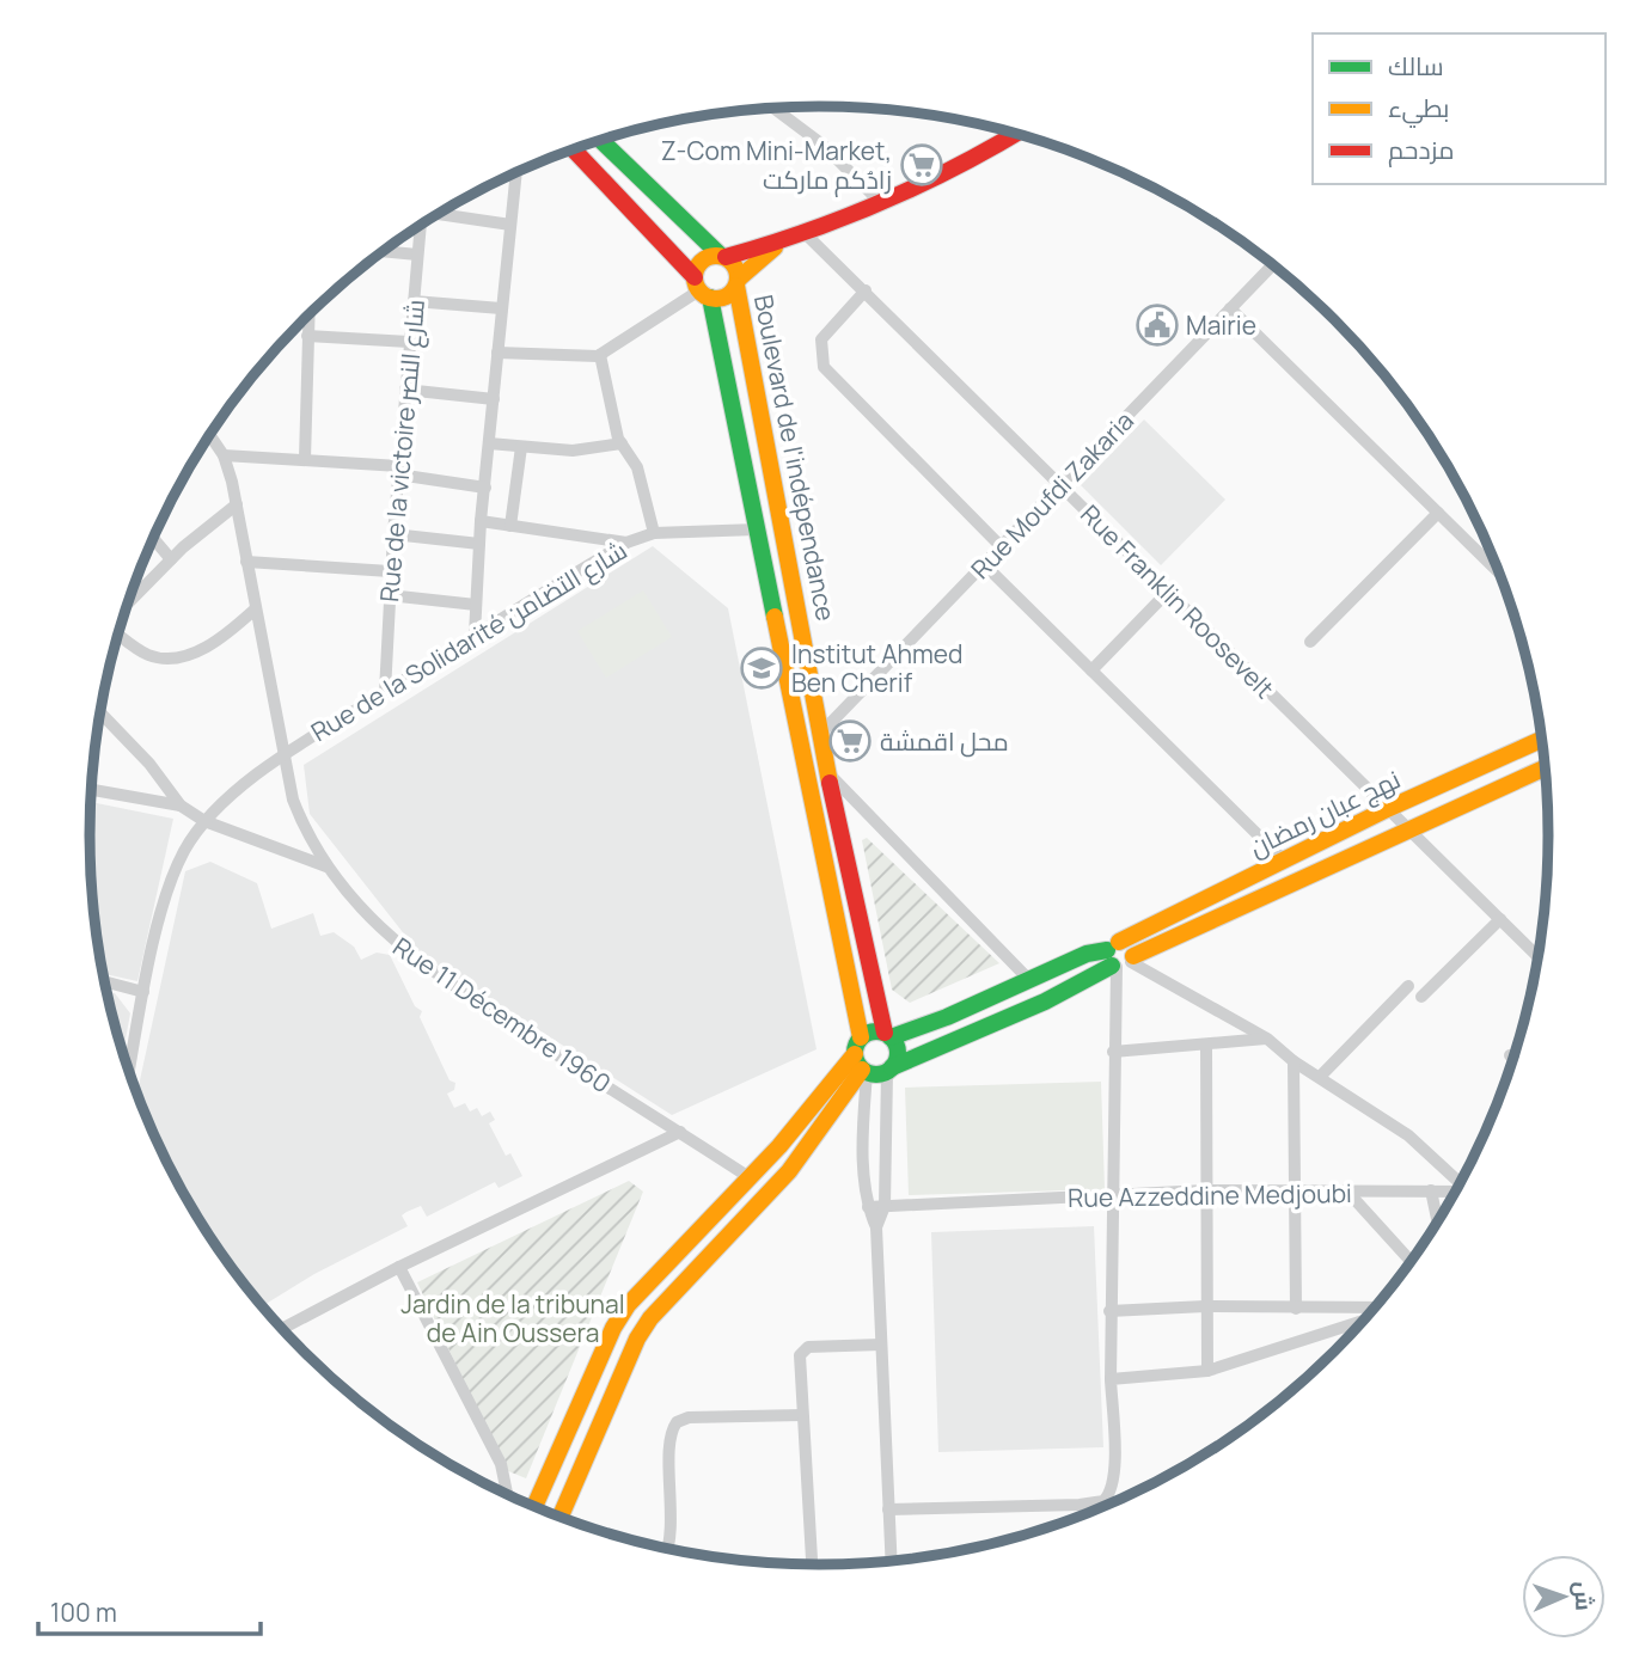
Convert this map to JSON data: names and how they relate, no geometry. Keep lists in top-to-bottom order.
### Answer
{
  "streets": {
    "main road": ["Boulevard de l'indépendance", "نهج عبان رمضان"],
    "street": [
      "Rue de la victoire شارع النصر",
      "Rue Moufdi Zakaria",
      "Rue Franklin Roosevelt",
      "Rue de la Solidarité شارع التضامن",
      "Rue 11 Décembre 1960",
      "Rue Azzeddine Medjoubi"
    ]
  },
  "crossings": [
    ["Rue de la victoire شارع النصر", "Rue de la Solidarité شارع التضامن"],
    ["Boulevard de l'indépendance", "Rue Moufdi Zakaria"],
    ["Boulevard de l'indépendance", "Rue de la Solidarité شارع التضامن"],
    ["Boulevard de l'indépendance", "نهج عبان رمضان"],
    ["Rue Moufdi Zakaria", "Rue Franklin Roosevelt"],
    ["Rue Franklin Roosevelt", "نهج عبان رمضان"],
    ["Rue de la Solidarité شارع التضامن", "Rue 11 Décembre 1960"]
  ],
  "parks": ["Jardin de la tribunal de Ain Oussera"],
  "places": {
    "supermarket": ["Z-Com Mini-Market, زادُكم ماركت", "محل اقمشة"],
    "public building": ["Mairie"],
    "school or university": ["Institut Ahmed Ben Cherif"]
  },
  "legend": ["سالك", "بطيء", "مزدحم"],
  "scale_bar": "100 m",
  "north": "right"
}
